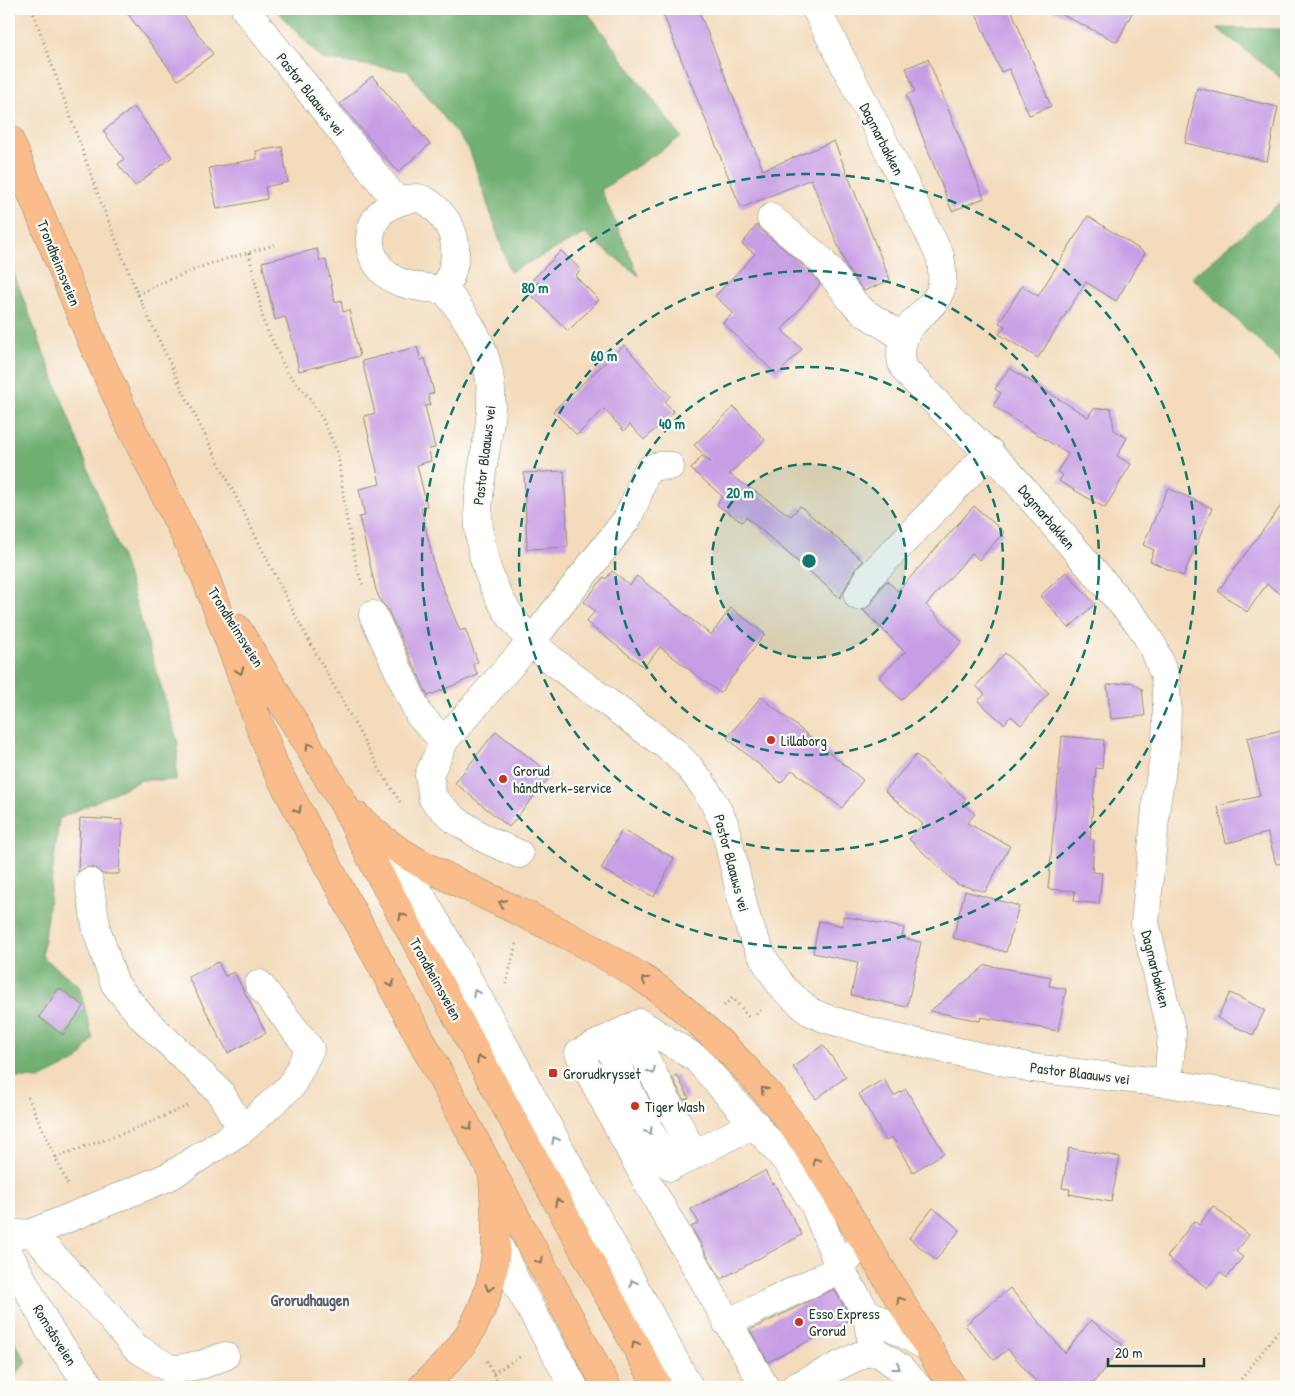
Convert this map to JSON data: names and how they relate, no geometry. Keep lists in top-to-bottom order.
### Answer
{
  "streets": {
    "highway": ["Trondheimsveien"],
    "street": ["Pastor Blaauws vei", "Dagmarbakken", "Romsåsveien"]
  },
  "crossings": [
    ["Pastor Blaauws vei", "Dagmarbakken"]
  ],
  "districts": ["Grorudhaugen"],
  "places": {
    "other": [
      "Lillaborg",
      "Grorud håndtverk-service",
      "Tiger Wash",
      "Esso Express Grorud"
    ],
    "transit": ["Grorudkrysset"]
  },
  "scale_bar": "20 m",
  "rings": [
    "80 m",
    "60 m",
    "40 m",
    "20 m"
  ]
}
